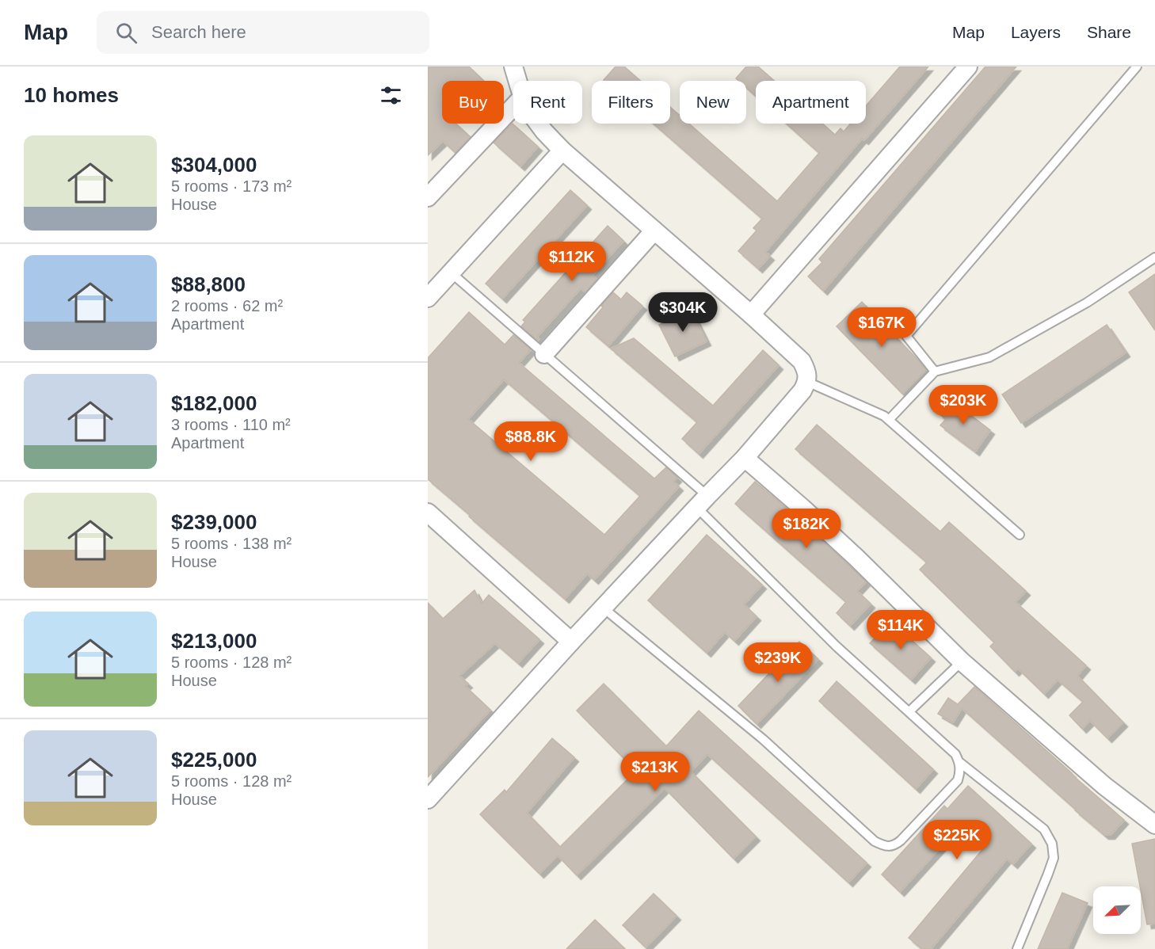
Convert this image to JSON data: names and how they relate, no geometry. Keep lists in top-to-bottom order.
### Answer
{
  "north": "bottom left",
  "page": {
    "header": "Map",
    "search": "Search here",
    "nav": ["Map", "Layers", "Share"],
    "heading": "10 homes",
    "chip": [
      "Buy",
      "Rent",
      "Filters",
      "New",
      "Apartment"
    ],
    "list": [
      {
        "name": "$304,000",
        "note": "5 rooms · 173 m² · House"
      },
      {
        "name": "$88,800",
        "note": "2 rooms · 62 m² · Apartment"
      },
      {
        "name": "$182,000",
        "note": "3 rooms · 110 m² · Apartment"
      },
      {
        "name": "$239,000",
        "note": "5 rooms · 138 m² · House"
      },
      {
        "name": "$213,000",
        "note": "5 rooms · 128 m² · House"
      },
      {
        "name": "$225,000",
        "note": "5 rooms · 128 m² · House"
      }
    ],
    "price": [
      "$112K",
      "$304K",
      "$167K",
      "$203K",
      "$88.8K",
      "$182K",
      "$114K",
      "$239K",
      "$213K",
      "$225K"
    ]
  }
}
